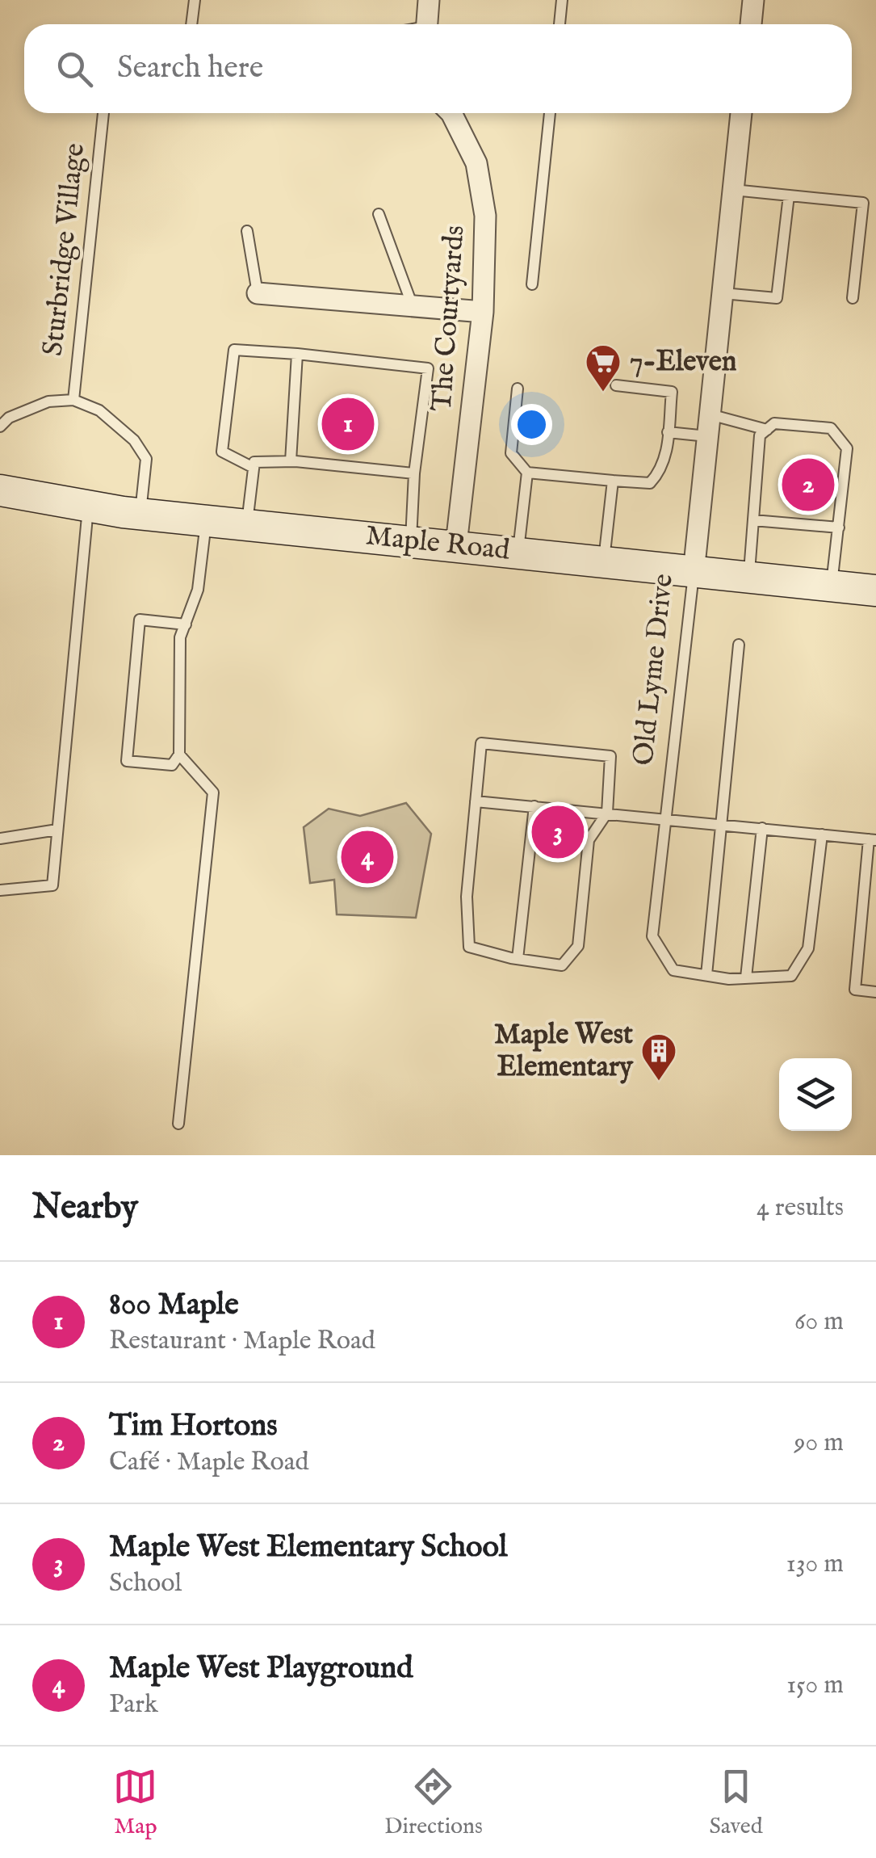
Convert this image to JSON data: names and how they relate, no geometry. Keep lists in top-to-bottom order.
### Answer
{
  "streets": {
    "main road": ["Maple Road"],
    "street": ["The Courtyards", "Old Lyme Drive"],
    "lane": ["Sturbridge Village"]
  },
  "crossings": [
    ["The Courtyards", "Maple Road"],
    ["Maple Road", "Old Lyme Drive"]
  ],
  "places": {
    "supermarket": ["7-Eleven"],
    "building": ["Maple West Elementary"]
  },
  "page": {
    "search": "Search here",
    "pins": [
      "1",
      "2",
      "3",
      "4"
    ],
    "heading": ["Nearby", "4 results"],
    "list": [
      {
        "mark": "1",
        "name": "800 Maple",
        "note": "Restaurant · Maple Road",
        "value": "60 m"
      },
      {
        "mark": "2",
        "name": "Tim Hortons",
        "note": "Café · Maple Road",
        "value": "90 m"
      },
      {
        "mark": "3",
        "name": "Maple West Elementary School",
        "note": "School",
        "value": "130 m"
      },
      {
        "mark": "4",
        "name": "Maple West Playground",
        "note": "Park",
        "value": "150 m"
      }
    ],
    "nav": ["Map", "Directions", "Saved"]
  }
}
